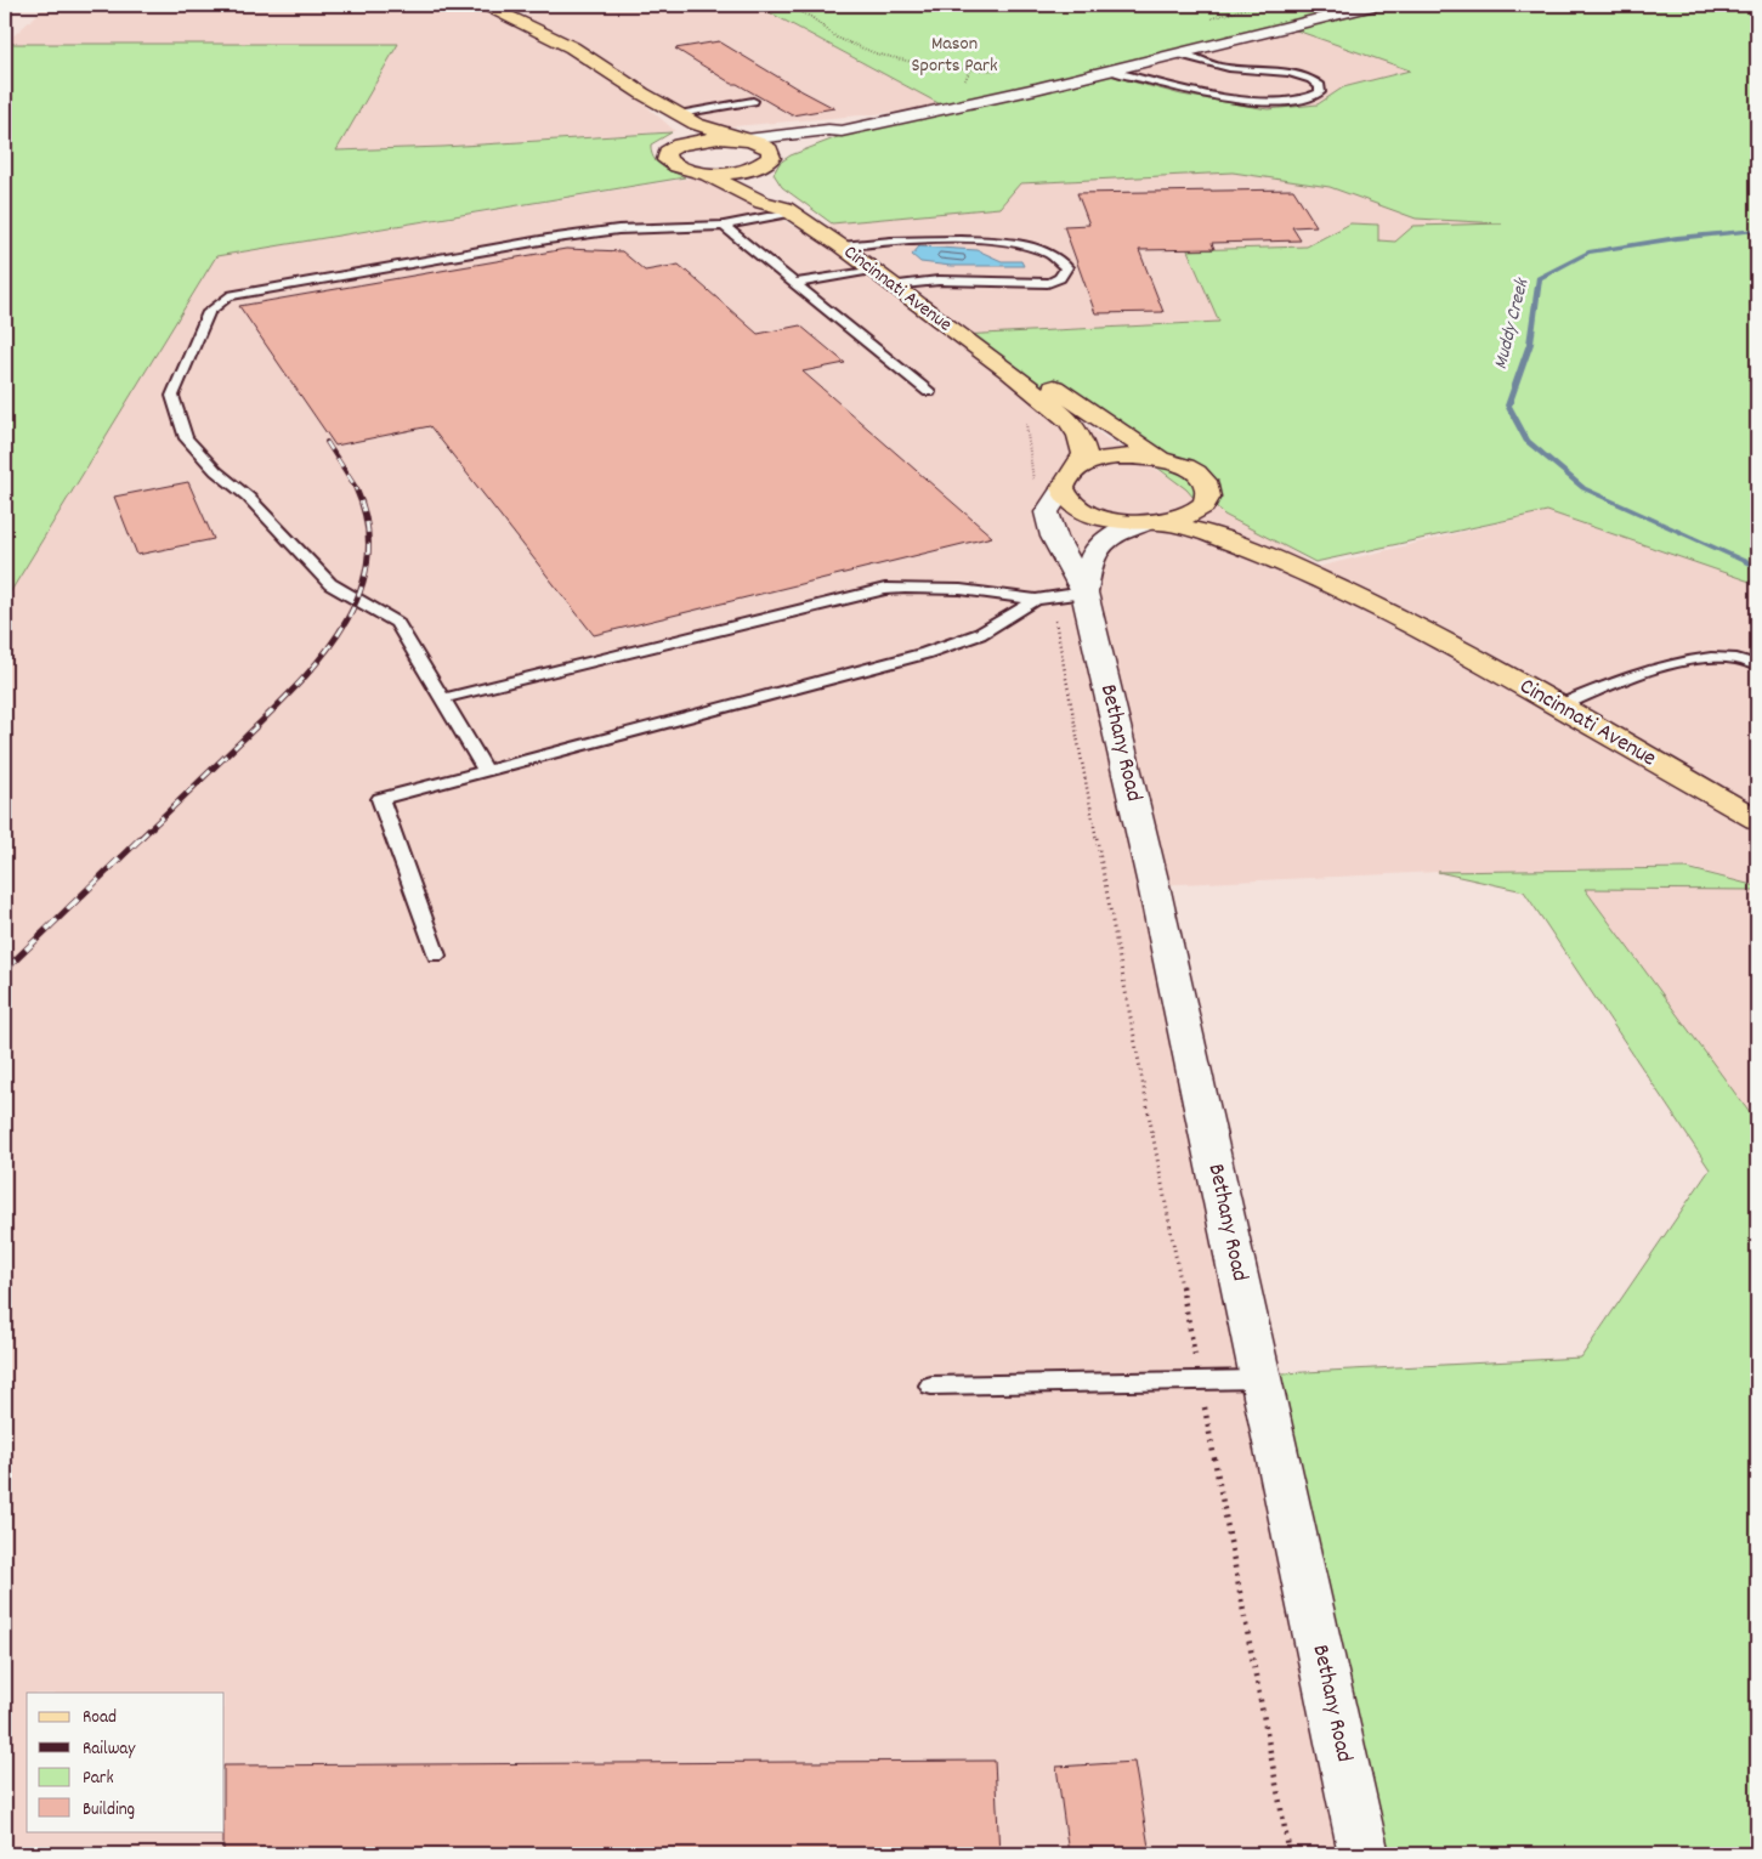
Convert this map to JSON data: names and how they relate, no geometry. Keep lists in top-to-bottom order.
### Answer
{
  "streets": {
    "main road": ["Cincinnati Avenue", "Bethany Road"]
  },
  "crossings": [
    ["Cincinnati Avenue", "Bethany Road"]
  ],
  "water": ["Muddy Creek"],
  "parks": ["Mason Sports Park"],
  "legend": [
    "Road",
    "Railway",
    "Park",
    "Building"
  ]
}
